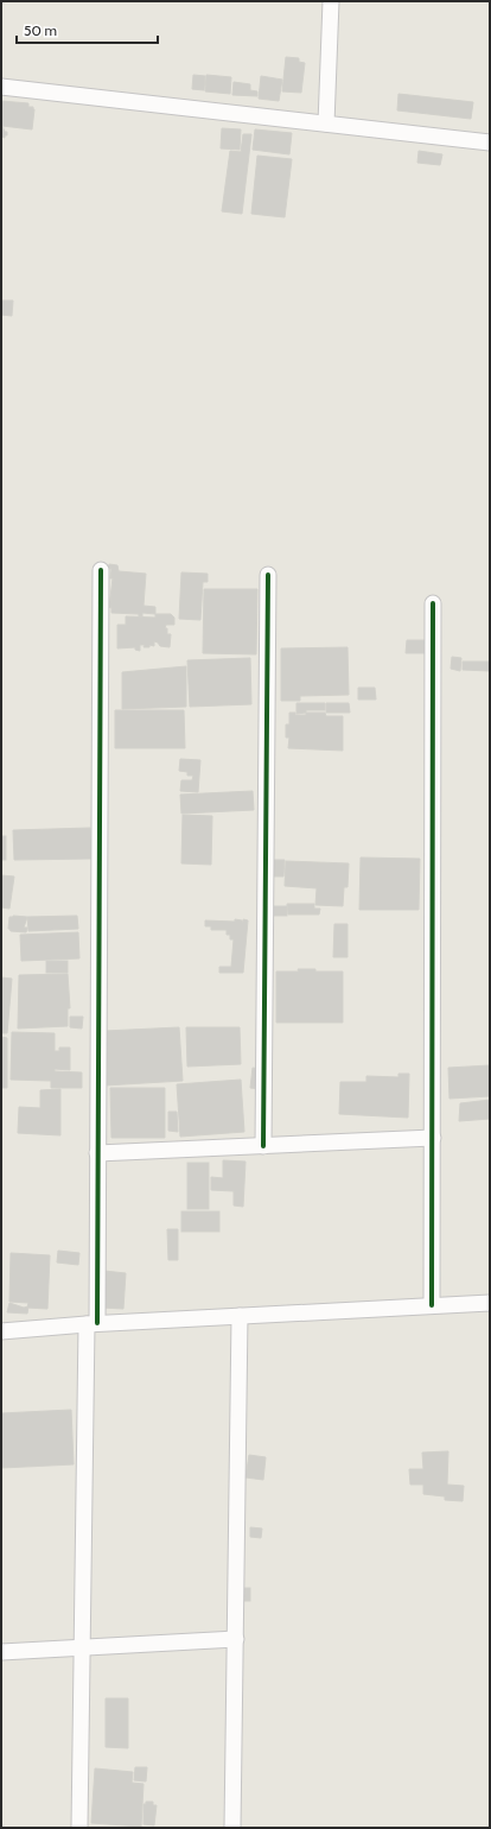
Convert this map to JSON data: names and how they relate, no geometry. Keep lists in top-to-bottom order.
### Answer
{
  "scale_bar": "50 m"
}
